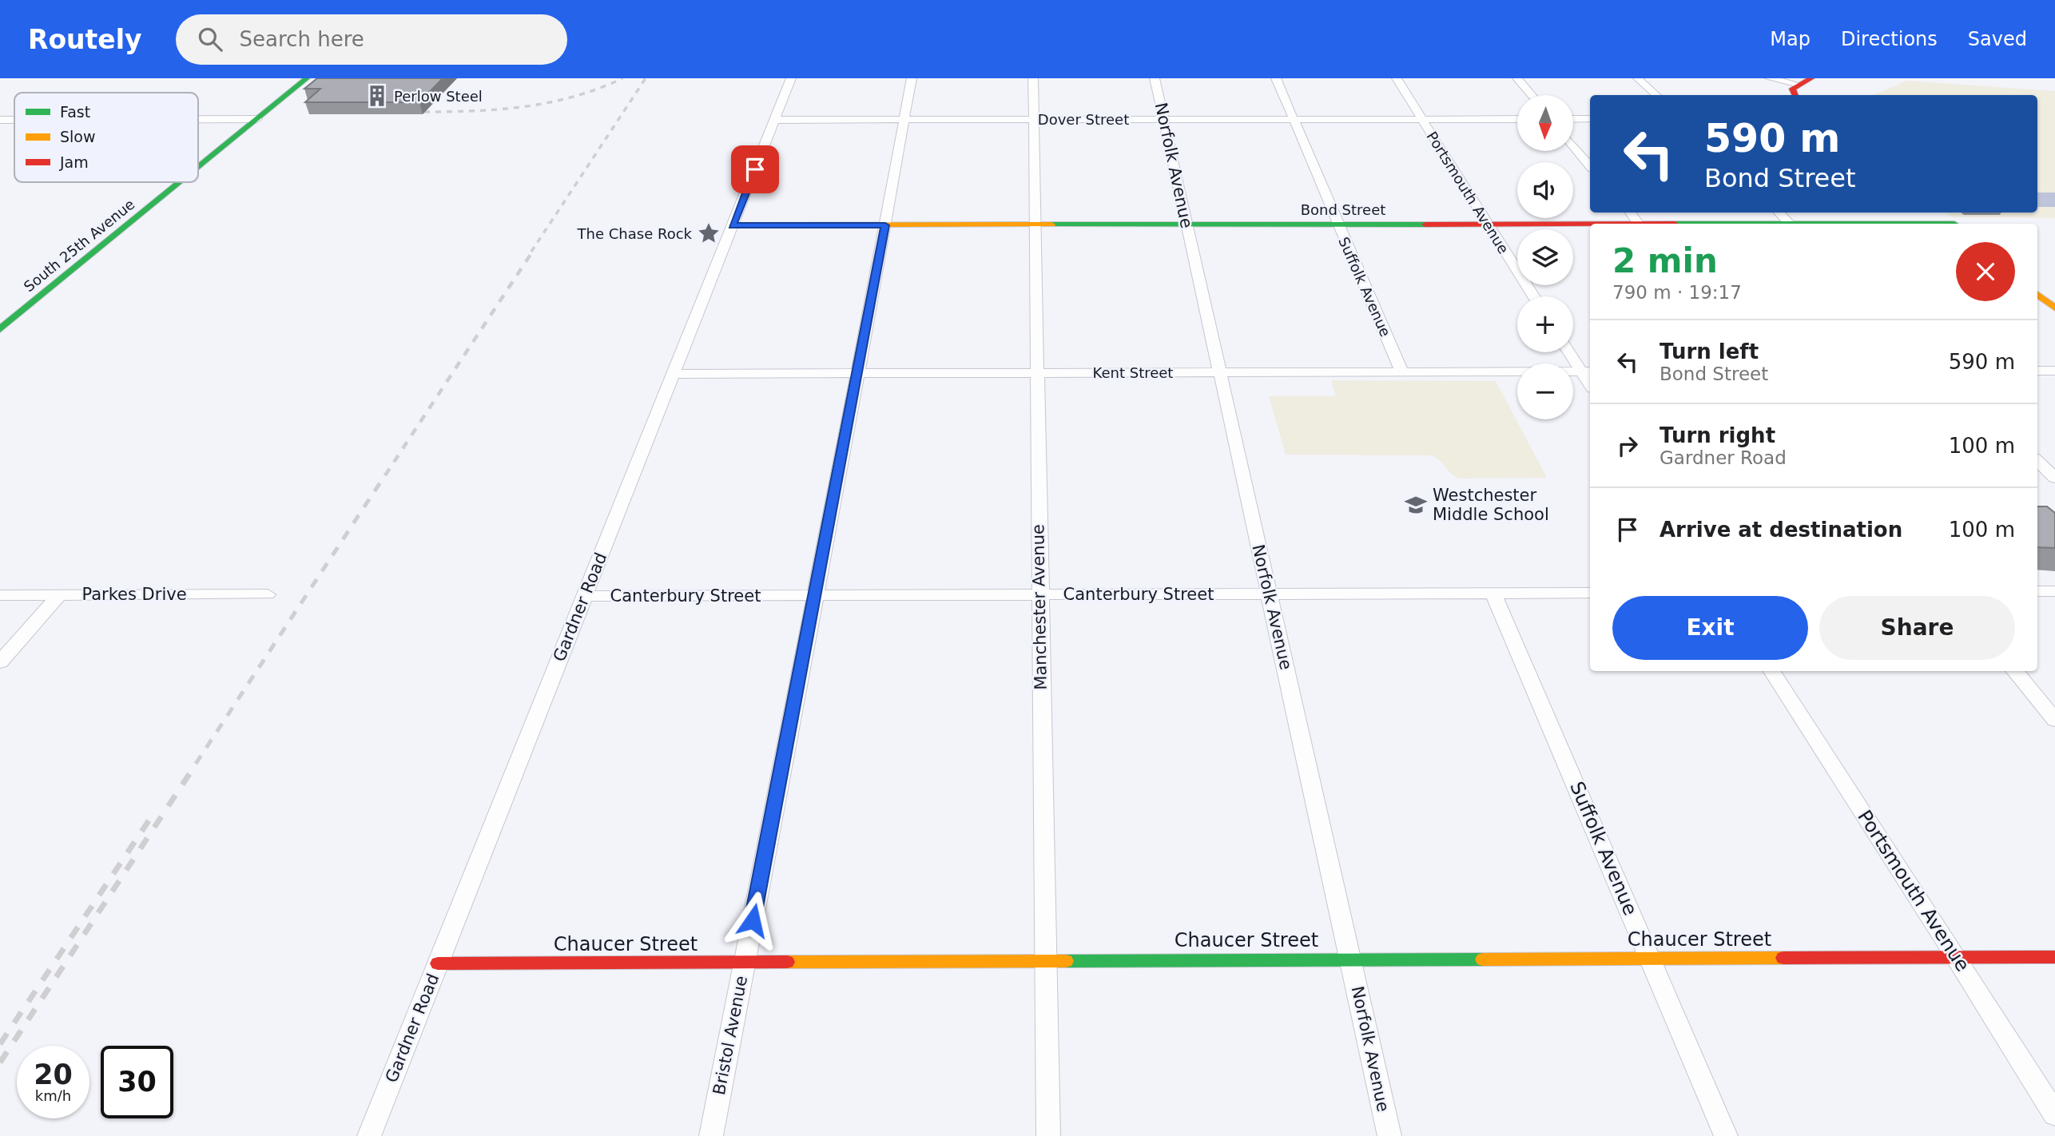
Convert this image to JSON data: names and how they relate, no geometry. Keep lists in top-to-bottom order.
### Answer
{
  "streets": {
    "street": [
      "Dover Street",
      "Norfolk Avenue",
      "Portsmouth Avenue",
      "Bond Street",
      "South 25th Avenue",
      "Suffolk Avenue",
      "Kent Street",
      "Parkes Drive",
      "Canterbury Street",
      "Gardner Road",
      "Manchester Avenue",
      "Chaucer Street",
      "Bristol Avenue"
    ]
  },
  "crossings": [
    ["Dover Street", "Norfolk Avenue"],
    ["Dover Street", "Portsmouth Avenue"],
    ["Dover Street", "Suffolk Avenue"],
    ["Dover Street", "Gardner Road"],
    ["Dover Street", "Manchester Avenue"],
    ["Dover Street", "Bristol Avenue"],
    ["Norfolk Avenue", "Bond Street"],
    ["Norfolk Avenue", "Kent Street"],
    ["Norfolk Avenue", "Canterbury Street"],
    ["Norfolk Avenue", "Chaucer Street"],
    ["Portsmouth Avenue", "Bond Street"],
    ["Portsmouth Avenue", "Chaucer Street"],
    ["Bond Street", "Suffolk Avenue"],
    ["Bond Street", "Gardner Road"],
    ["Bond Street", "Manchester Avenue"],
    ["Bond Street", "Bristol Avenue"],
    ["Suffolk Avenue", "Kent Street"],
    ["Suffolk Avenue", "Canterbury Street"],
    ["Suffolk Avenue", "Chaucer Street"],
    ["Kent Street", "Gardner Road"],
    ["Kent Street", "Manchester Avenue"],
    ["Kent Street", "Bristol Avenue"],
    ["Canterbury Street", "Gardner Road"],
    ["Canterbury Street", "Manchester Avenue"],
    ["Canterbury Street", "Bristol Avenue"],
    ["Gardner Road", "Chaucer Street"],
    ["Manchester Avenue", "Chaucer Street"],
    ["Chaucer Street", "Bristol Avenue"]
  ],
  "places": {
    "building": ["Perlow Steel"],
    "place": ["The Chase Rock"],
    "school or university": ["Westchester Middle School"]
  },
  "legend": ["Fast", "Slow", "Jam"],
  "north": "bottom",
  "page": {
    "header": "Routely",
    "search": "Search here",
    "nav": ["Map", "Directions", "Saved"],
    "map_buttons": ["+", "−"],
    "turn": ["590 m", "Bond Street"],
    "heading": ["2 min", "790 m · 19:17"],
    "list": [
      {
        "name": "Turn left",
        "note": "Bond Street",
        "value": "590 m"
      },
      {
        "name": "Turn right",
        "note": "Gardner Road",
        "value": "100 m"
      },
      {
        "name": "Arrive at destination",
        "value": "100 m"
      }
    ],
    "buttons": ["Exit", "Share"],
    "speed": "20 km/h",
    "limit": "30"
  }
}
